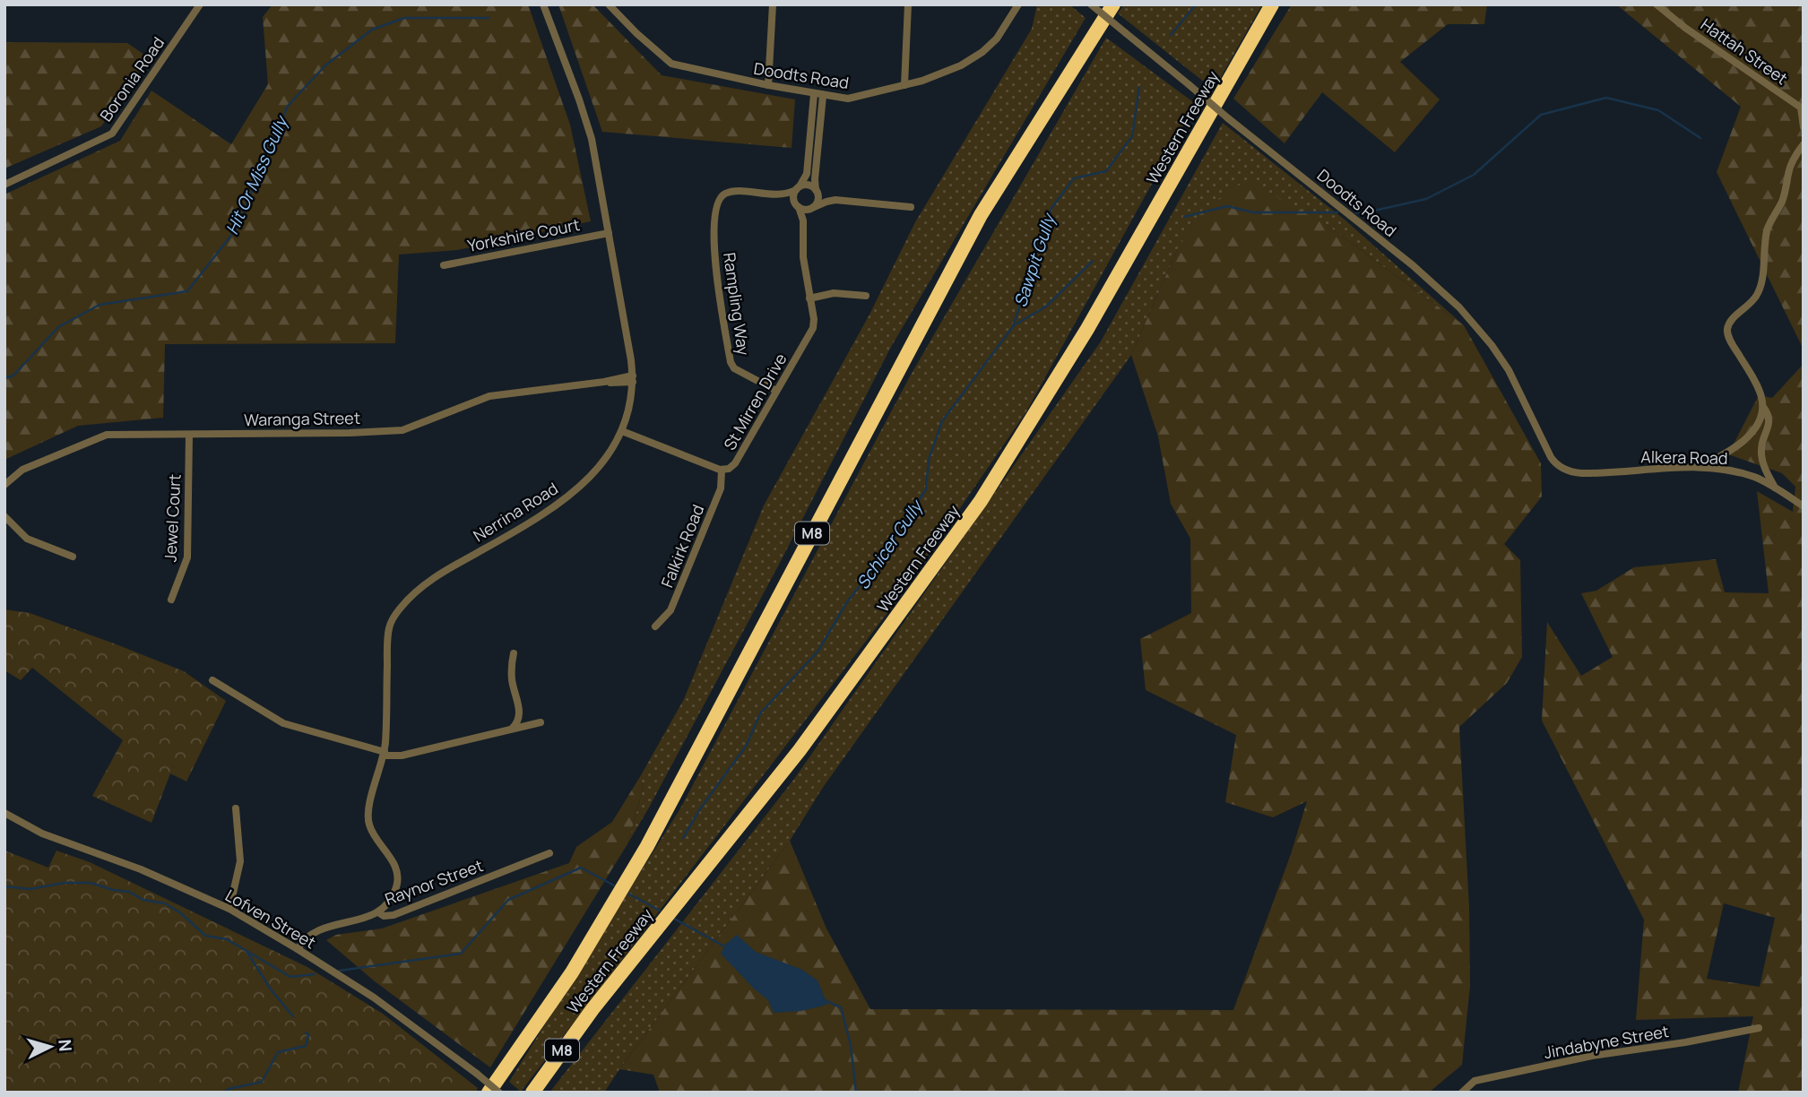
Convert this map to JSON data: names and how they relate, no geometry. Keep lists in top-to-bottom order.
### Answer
{
  "streets": {
    "highway": ["Western Freeway", "M8"],
    "street": [
      "Hattah Street",
      "Doodts Road",
      "Boronia Road",
      "Yorkshire Court",
      "Rampling Way",
      "St Mirren Drive",
      "Waranga Street",
      "Alkera Road",
      "Nerrina Road",
      "Jewel Court",
      "Falkirk Road",
      "Raynor Street",
      "Lofven Street",
      "Jindabyne Street"
    ]
  },
  "crossings": [
    ["Doodts Road", "Alkera Road"],
    ["Yorkshire Court", "Nerrina Road"],
    ["Rampling Way", "St Mirren Drive"],
    ["St Mirren Drive", "Nerrina Road"],
    ["St Mirren Drive", "Falkirk Road"],
    ["Waranga Street", "Nerrina Road"],
    ["Waranga Street", "Jewel Court"],
    ["Nerrina Road", "Raynor Street"],
    ["Raynor Street", "Lofven Street"]
  ],
  "water": ["Hit Or Miss Gully", "Sawpit Gully", "Schicer Gully"],
  "north": "right"
}
